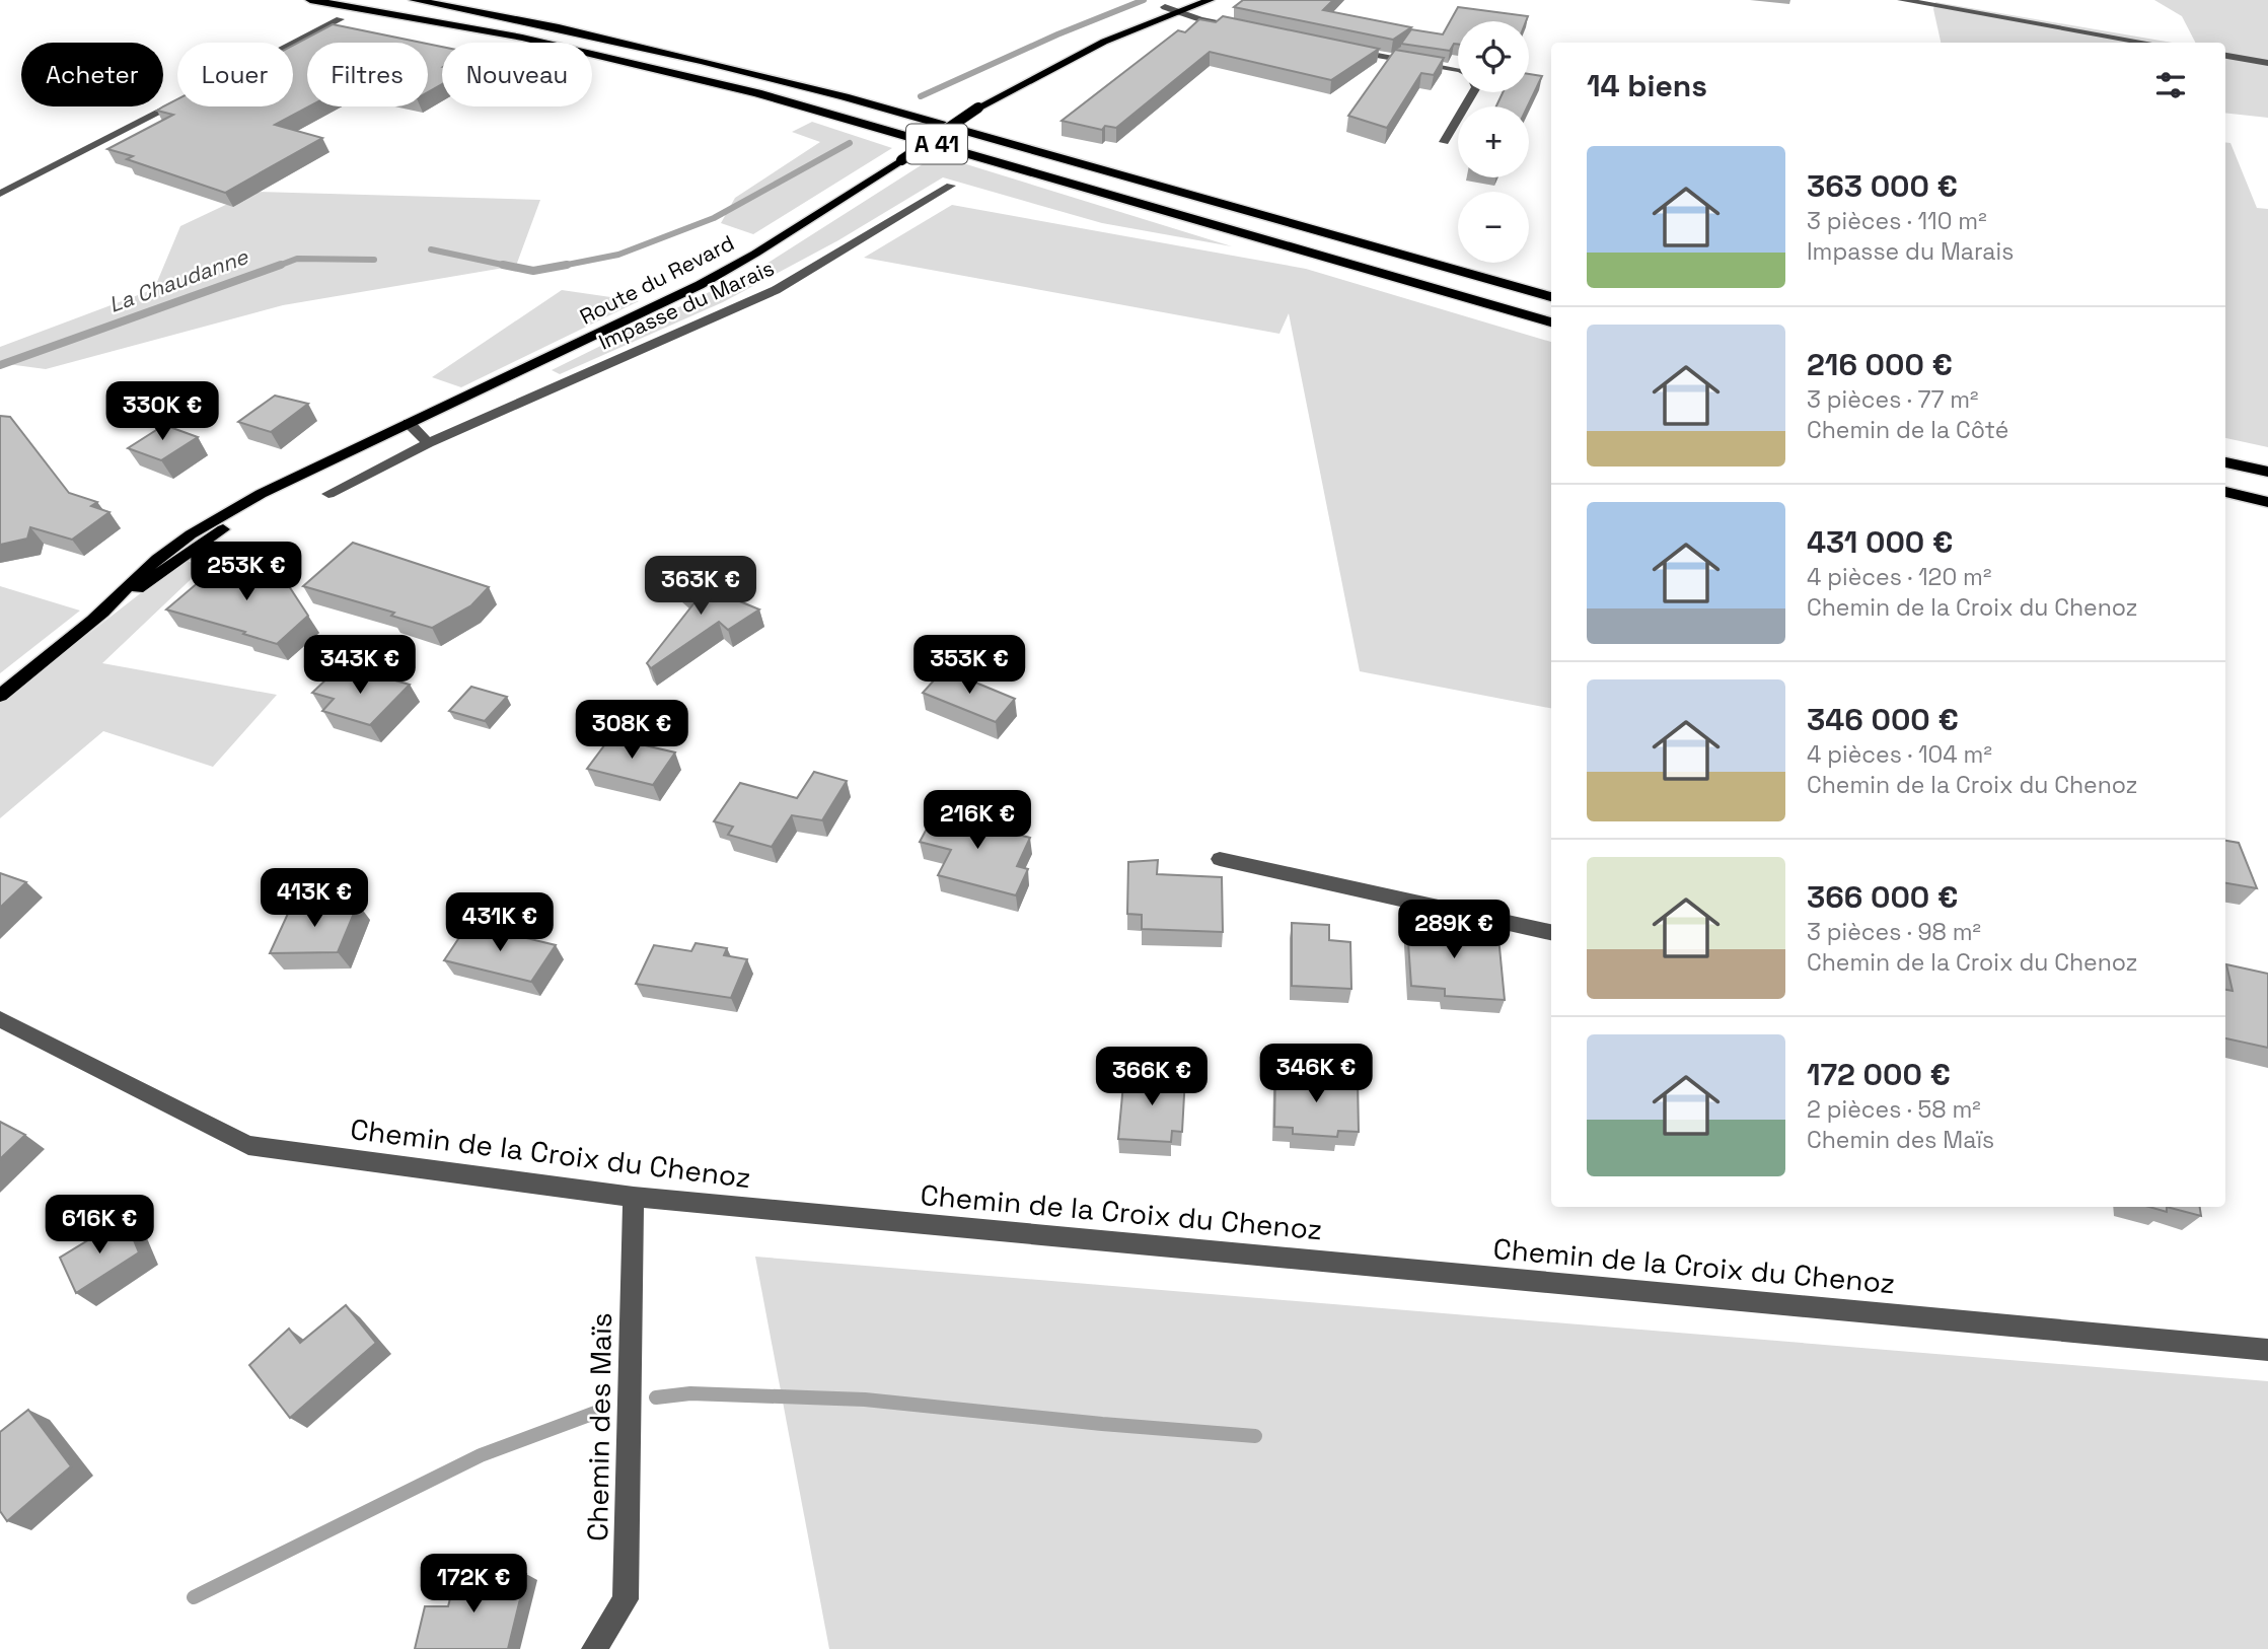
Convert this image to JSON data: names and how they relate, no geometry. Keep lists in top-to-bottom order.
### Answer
{
  "streets": {
    "highway": ["A 41"],
    "main road": ["Route du Revard"],
    "street": ["Impasse du Marais", "Chemin de la Croix du Chenoz", "Chemin des Maïs"]
  },
  "crossings": [
    ["Chemin de la Croix du Chenoz", "Chemin des Maïs"]
  ],
  "water": ["La Chaudanne"],
  "page": {
    "map_buttons": ["+", "−"],
    "chip": [
      "Acheter",
      "Louer",
      "Filtres",
      "Nouveau"
    ],
    "heading": "14 biens",
    "list": [
      {
        "name": "363 000 €",
        "note": "3 pièces · 110 m² · Impasse du Marais"
      },
      {
        "name": "216 000 €",
        "note": "3 pièces · 77 m² · Chemin de la Côté"
      },
      {
        "name": "431 000 €",
        "note": "4 pièces · 120 m² · Chemin de la Croix du Chenoz"
      },
      {
        "name": "346 000 €",
        "note": "4 pièces · 104 m² · Chemin de la Croix du Chenoz"
      },
      {
        "name": "366 000 €",
        "note": "3 pièces · 98 m² · Chemin de la Croix du Chenoz"
      },
      {
        "name": "172 000 €",
        "note": "2 pièces · 58 m² · Chemin des Maïs"
      }
    ],
    "price": [
      "330K €",
      "253K €",
      "363K €",
      "343K €",
      "353K €",
      "308K €",
      "216K €",
      "413K €",
      "431K €",
      "289K €",
      "346K €",
      "366K €",
      "616K €",
      "172K €"
    ]
  }
}
